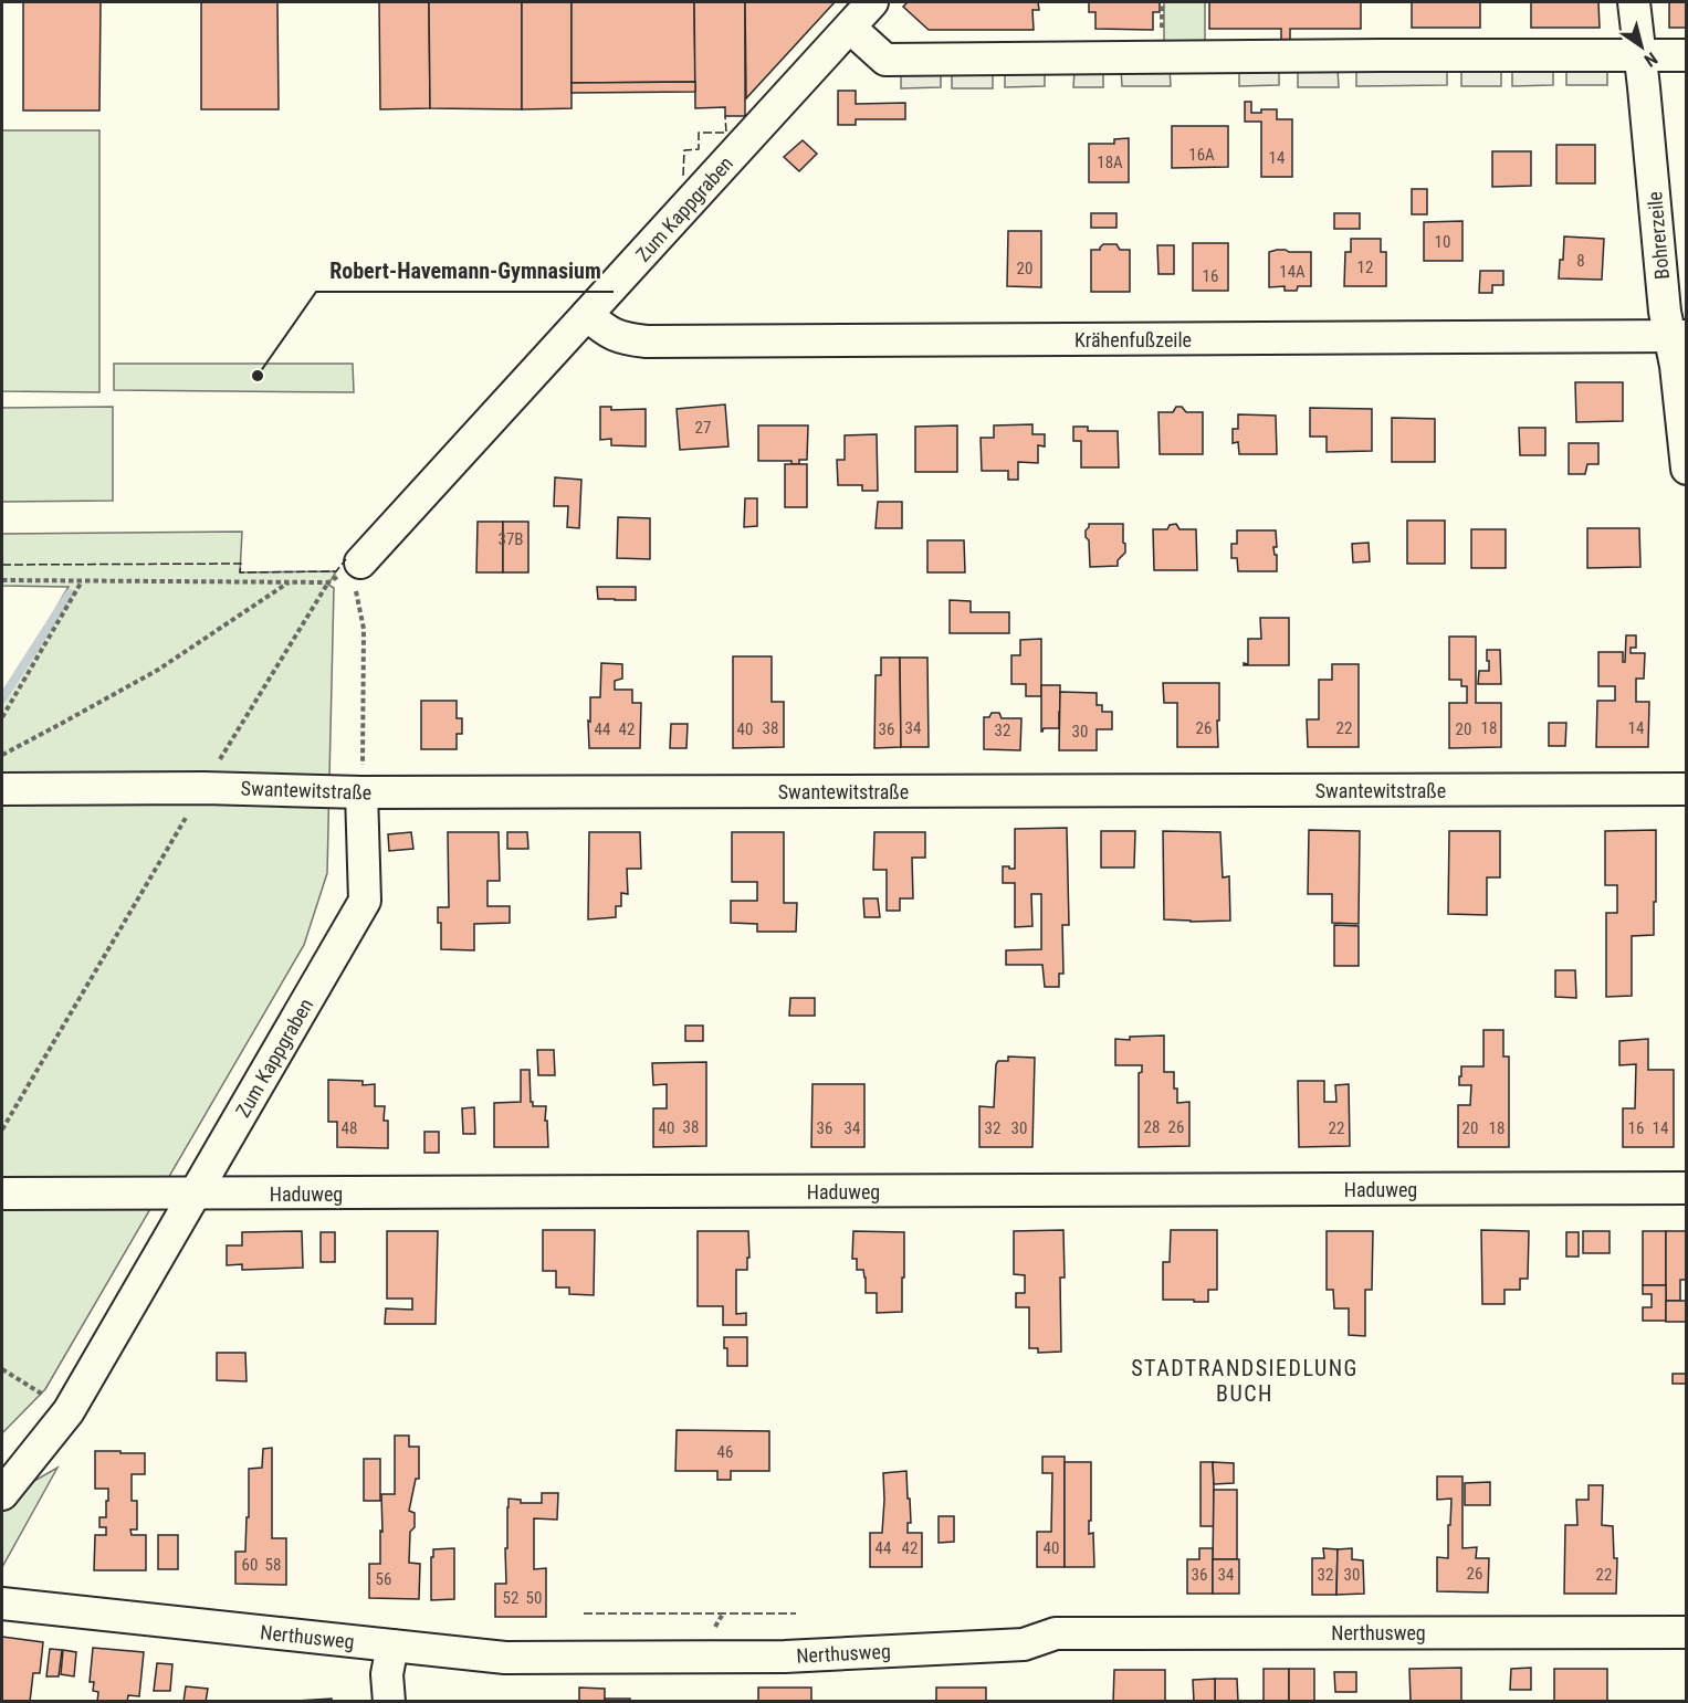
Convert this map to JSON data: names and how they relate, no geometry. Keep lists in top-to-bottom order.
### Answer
{
  "streets": {
    "street": [
      "Zum Kappgraben",
      "Bohrerzeile",
      "Krähenfußzeile",
      "Swantewitstraße",
      "Haduweg",
      "Nerthusweg"
    ]
  },
  "crossings": [
    ["Zum Kappgraben", "Krähenfußzeile"],
    ["Zum Kappgraben", "Swantewitstraße"],
    ["Zum Kappgraben", "Haduweg"],
    ["Bohrerzeile", "Krähenfußzeile"]
  ],
  "districts": ["STADTRANDSIEDLUNG BUCH"],
  "places": ["Robert-Havemann-Gymnasium"],
  "house_numbers": [
    "16A",
    "14",
    "18A",
    "10",
    "8",
    "12",
    "20",
    "14A",
    "16",
    "27",
    "37B",
    "38",
    "34",
    "26",
    "22",
    "18",
    "14",
    "44",
    "42",
    "40",
    "36",
    "20",
    "32",
    "30",
    "38",
    "28",
    "26",
    "48",
    "40",
    "36",
    "34",
    "32",
    "30",
    "22",
    "20",
    "18",
    "16",
    "14",
    "46",
    "44",
    "42",
    "40",
    "60",
    "58",
    "26",
    "36",
    "34",
    "32",
    "30",
    "22",
    "56",
    "52",
    "50"
  ],
  "north": "bottom right"
}
